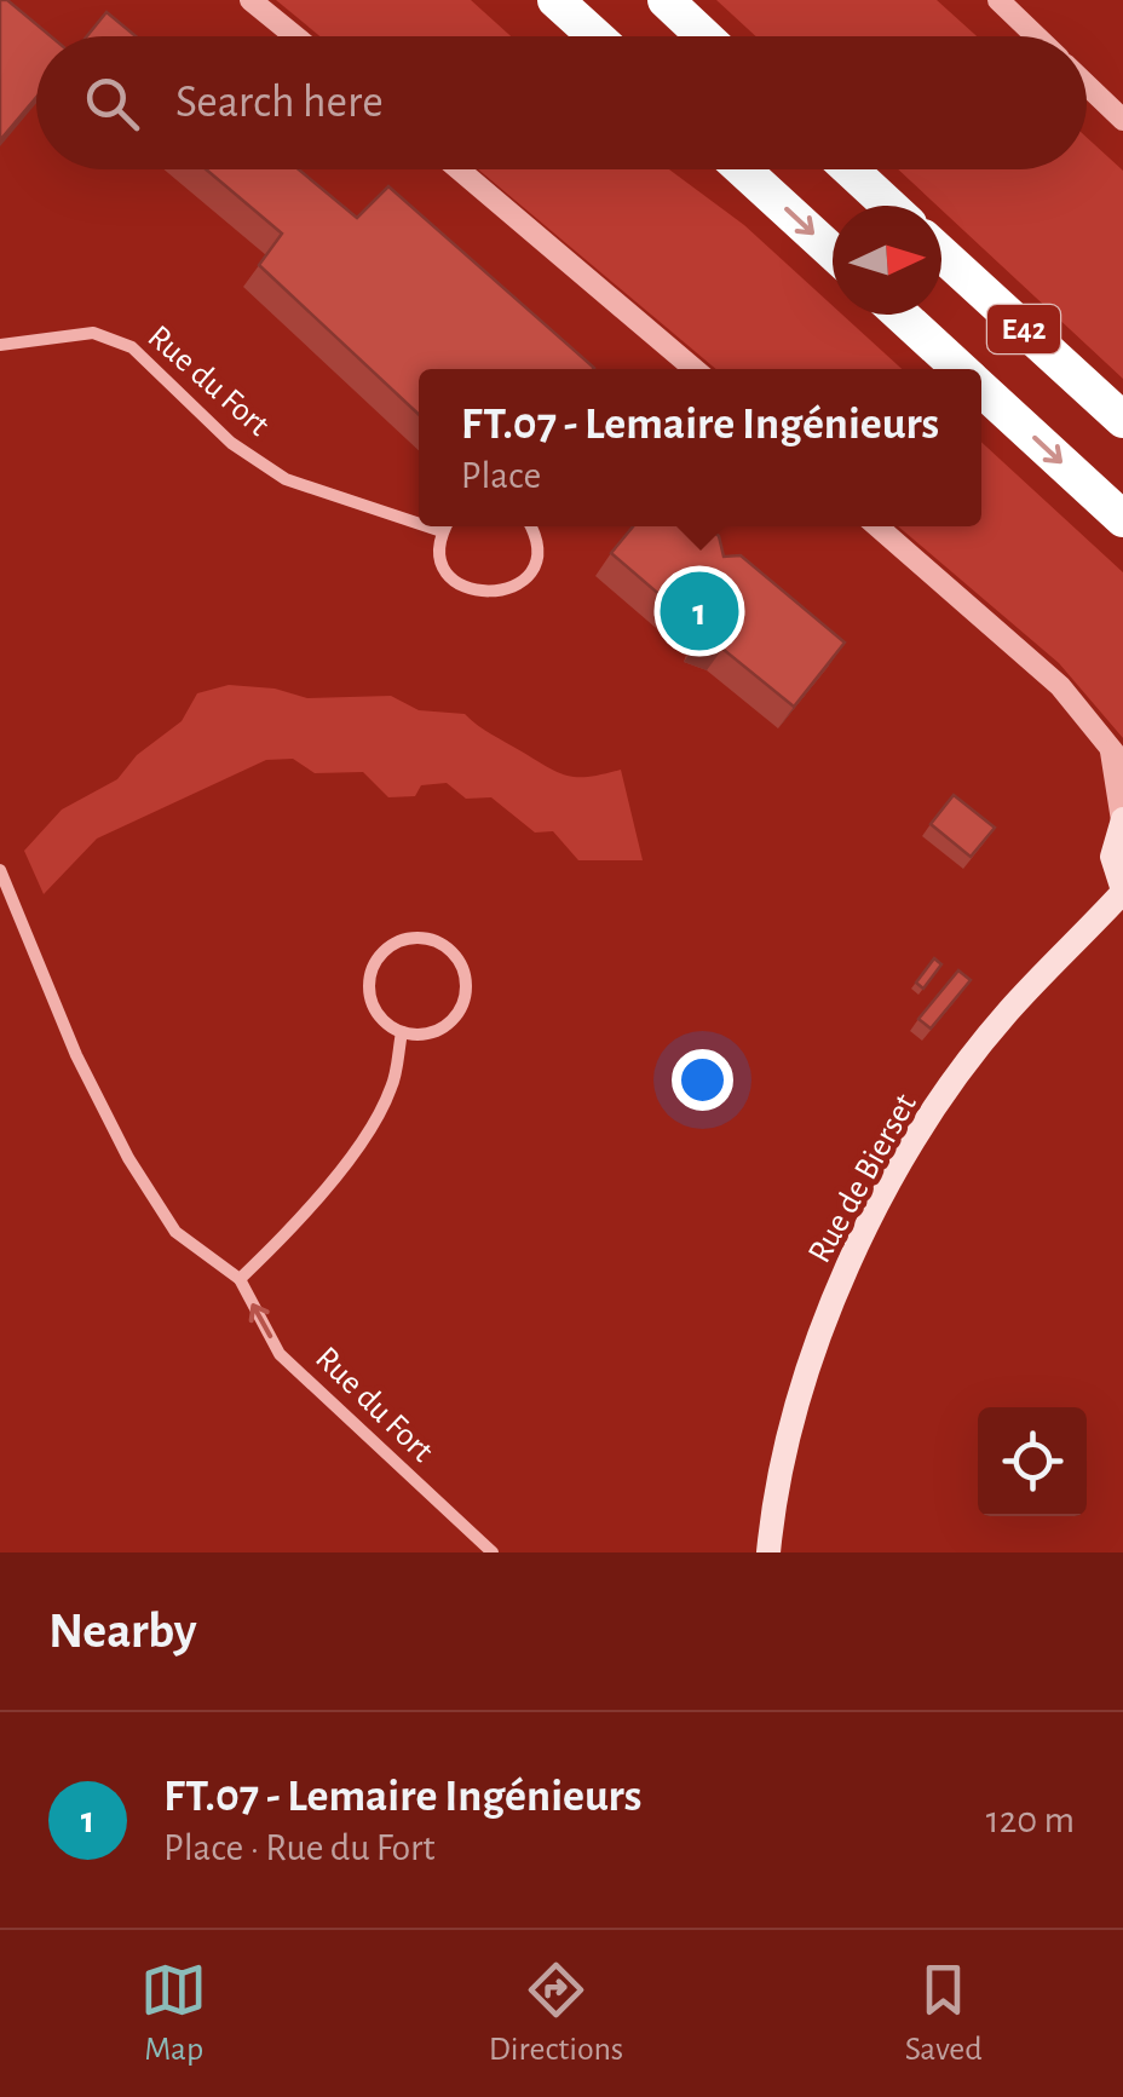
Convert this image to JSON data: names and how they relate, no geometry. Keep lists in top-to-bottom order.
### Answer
{
  "streets": {
    "highway": ["E42"],
    "main road": ["Rue de Bierset"],
    "street": ["Rue du Fort"]
  },
  "north": "right",
  "page": {
    "search": "Search here",
    "popup": ["FT.07 - Lemaire Ingénieurs", "Place"],
    "pins": "1",
    "heading": "Nearby",
    "list": [
      {
        "mark": "1",
        "name": "FT.07 - Lemaire Ingénieurs",
        "note": "Place · Rue du Fort",
        "value": "120 m"
      }
    ],
    "nav": ["Map", "Directions", "Saved"]
  }
}
